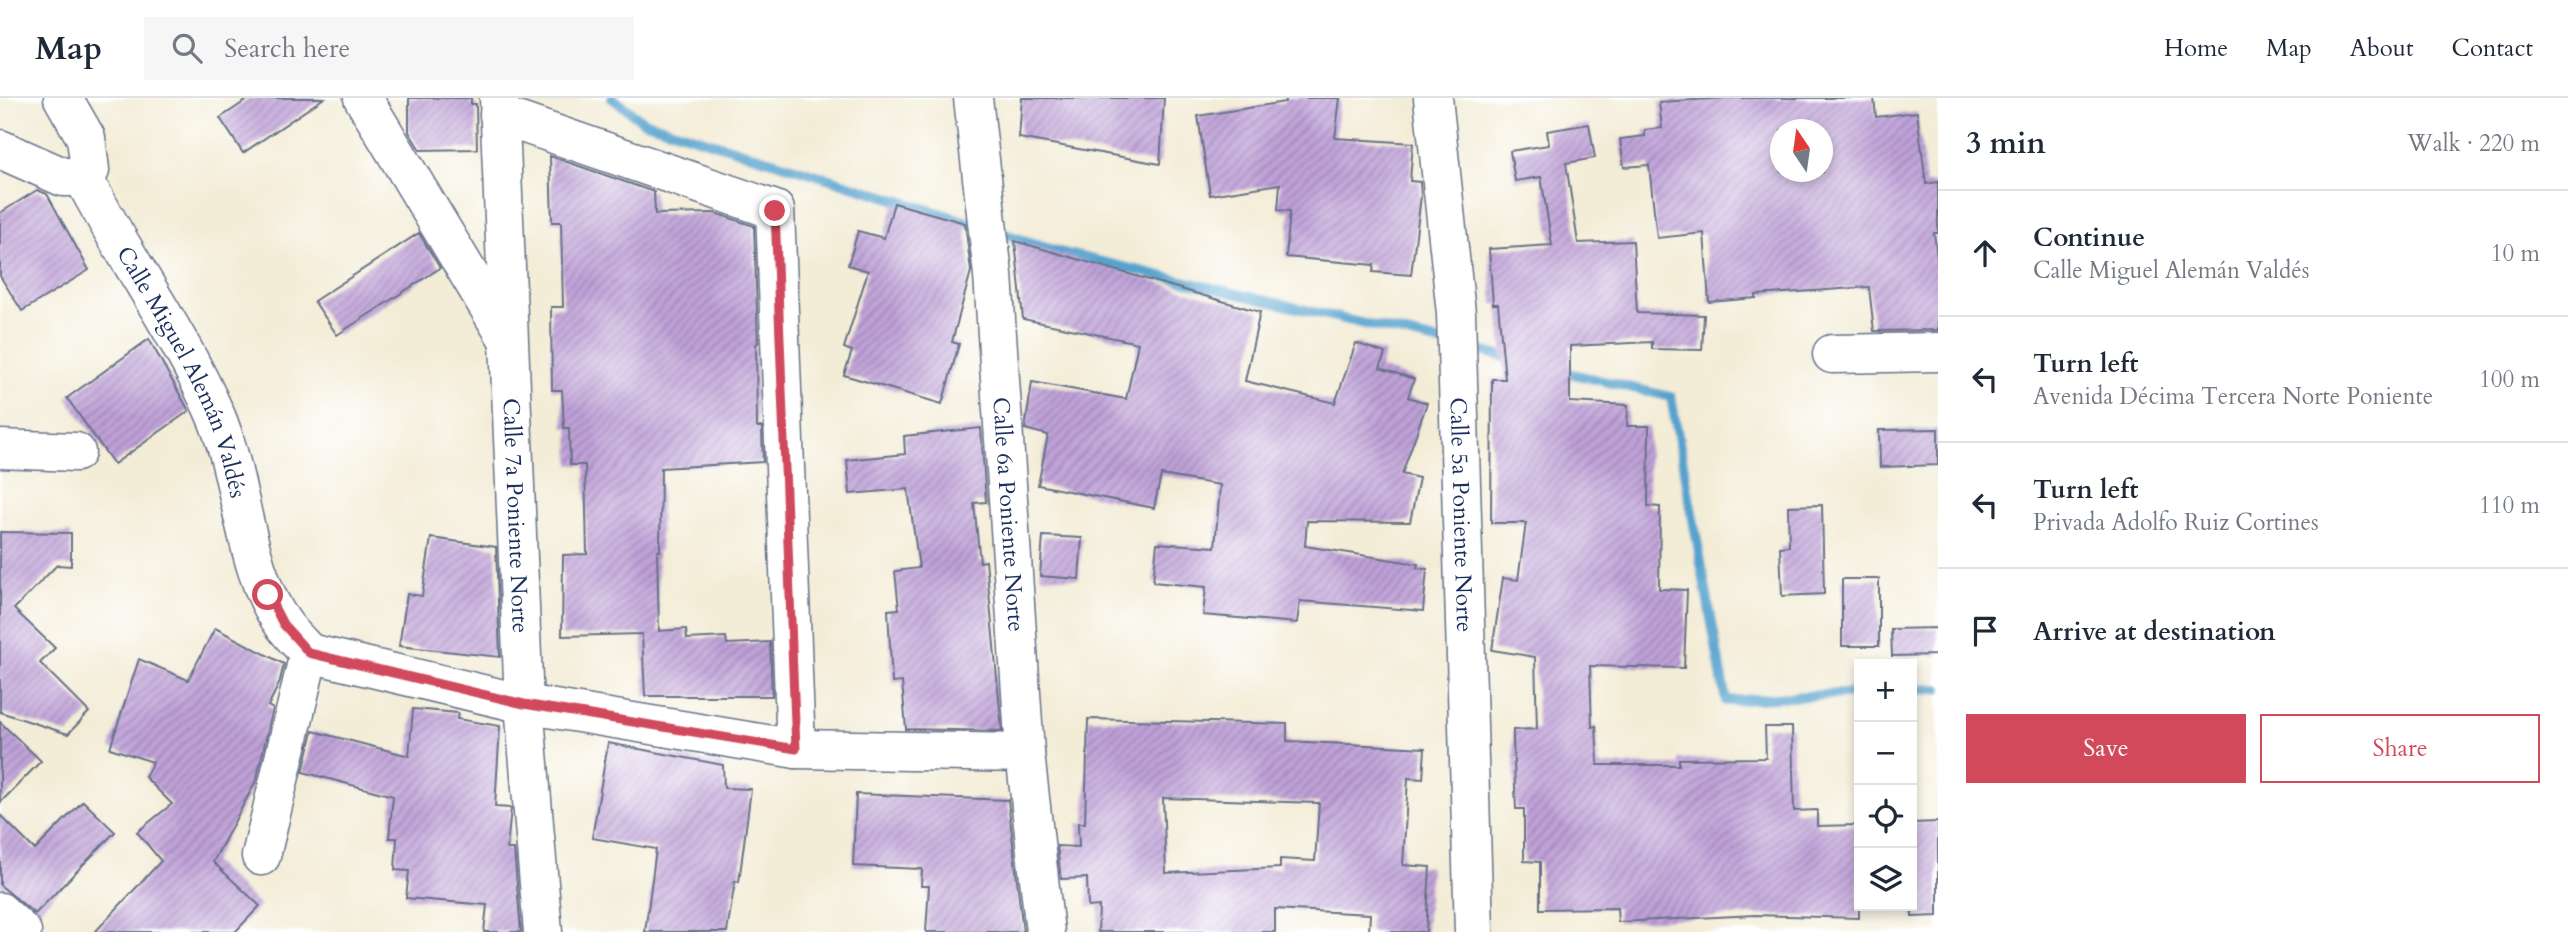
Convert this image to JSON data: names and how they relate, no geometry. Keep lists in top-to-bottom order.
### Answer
{
  "streets": {
    "street": [
      "Calle Miguel Alemán Valdés",
      "Calle 5a Poniente Norte",
      "Calle 7a Poniente Norte",
      "Calle 6a Poniente Norte"
    ]
  },
  "north": "top",
  "page": {
    "header": "Map",
    "search": "Search here",
    "nav": [
      "Home",
      "Map",
      "About",
      "Contact"
    ],
    "heading": ["3 min", "Walk · 220 m"],
    "list": [
      ["Continue", "Calle Miguel Alemán Valdés", "10 m"],
      ["Turn left", "Avenida Décima Tercera Norte Poniente", "100 m"],
      ["Turn left", "Privada Adolfo Ruiz Cortines", "110 m"],
      "Arrive at destination"
    ],
    "map_buttons": ["+", "−"],
    "buttons": ["Save", "Share"]
  }
}
